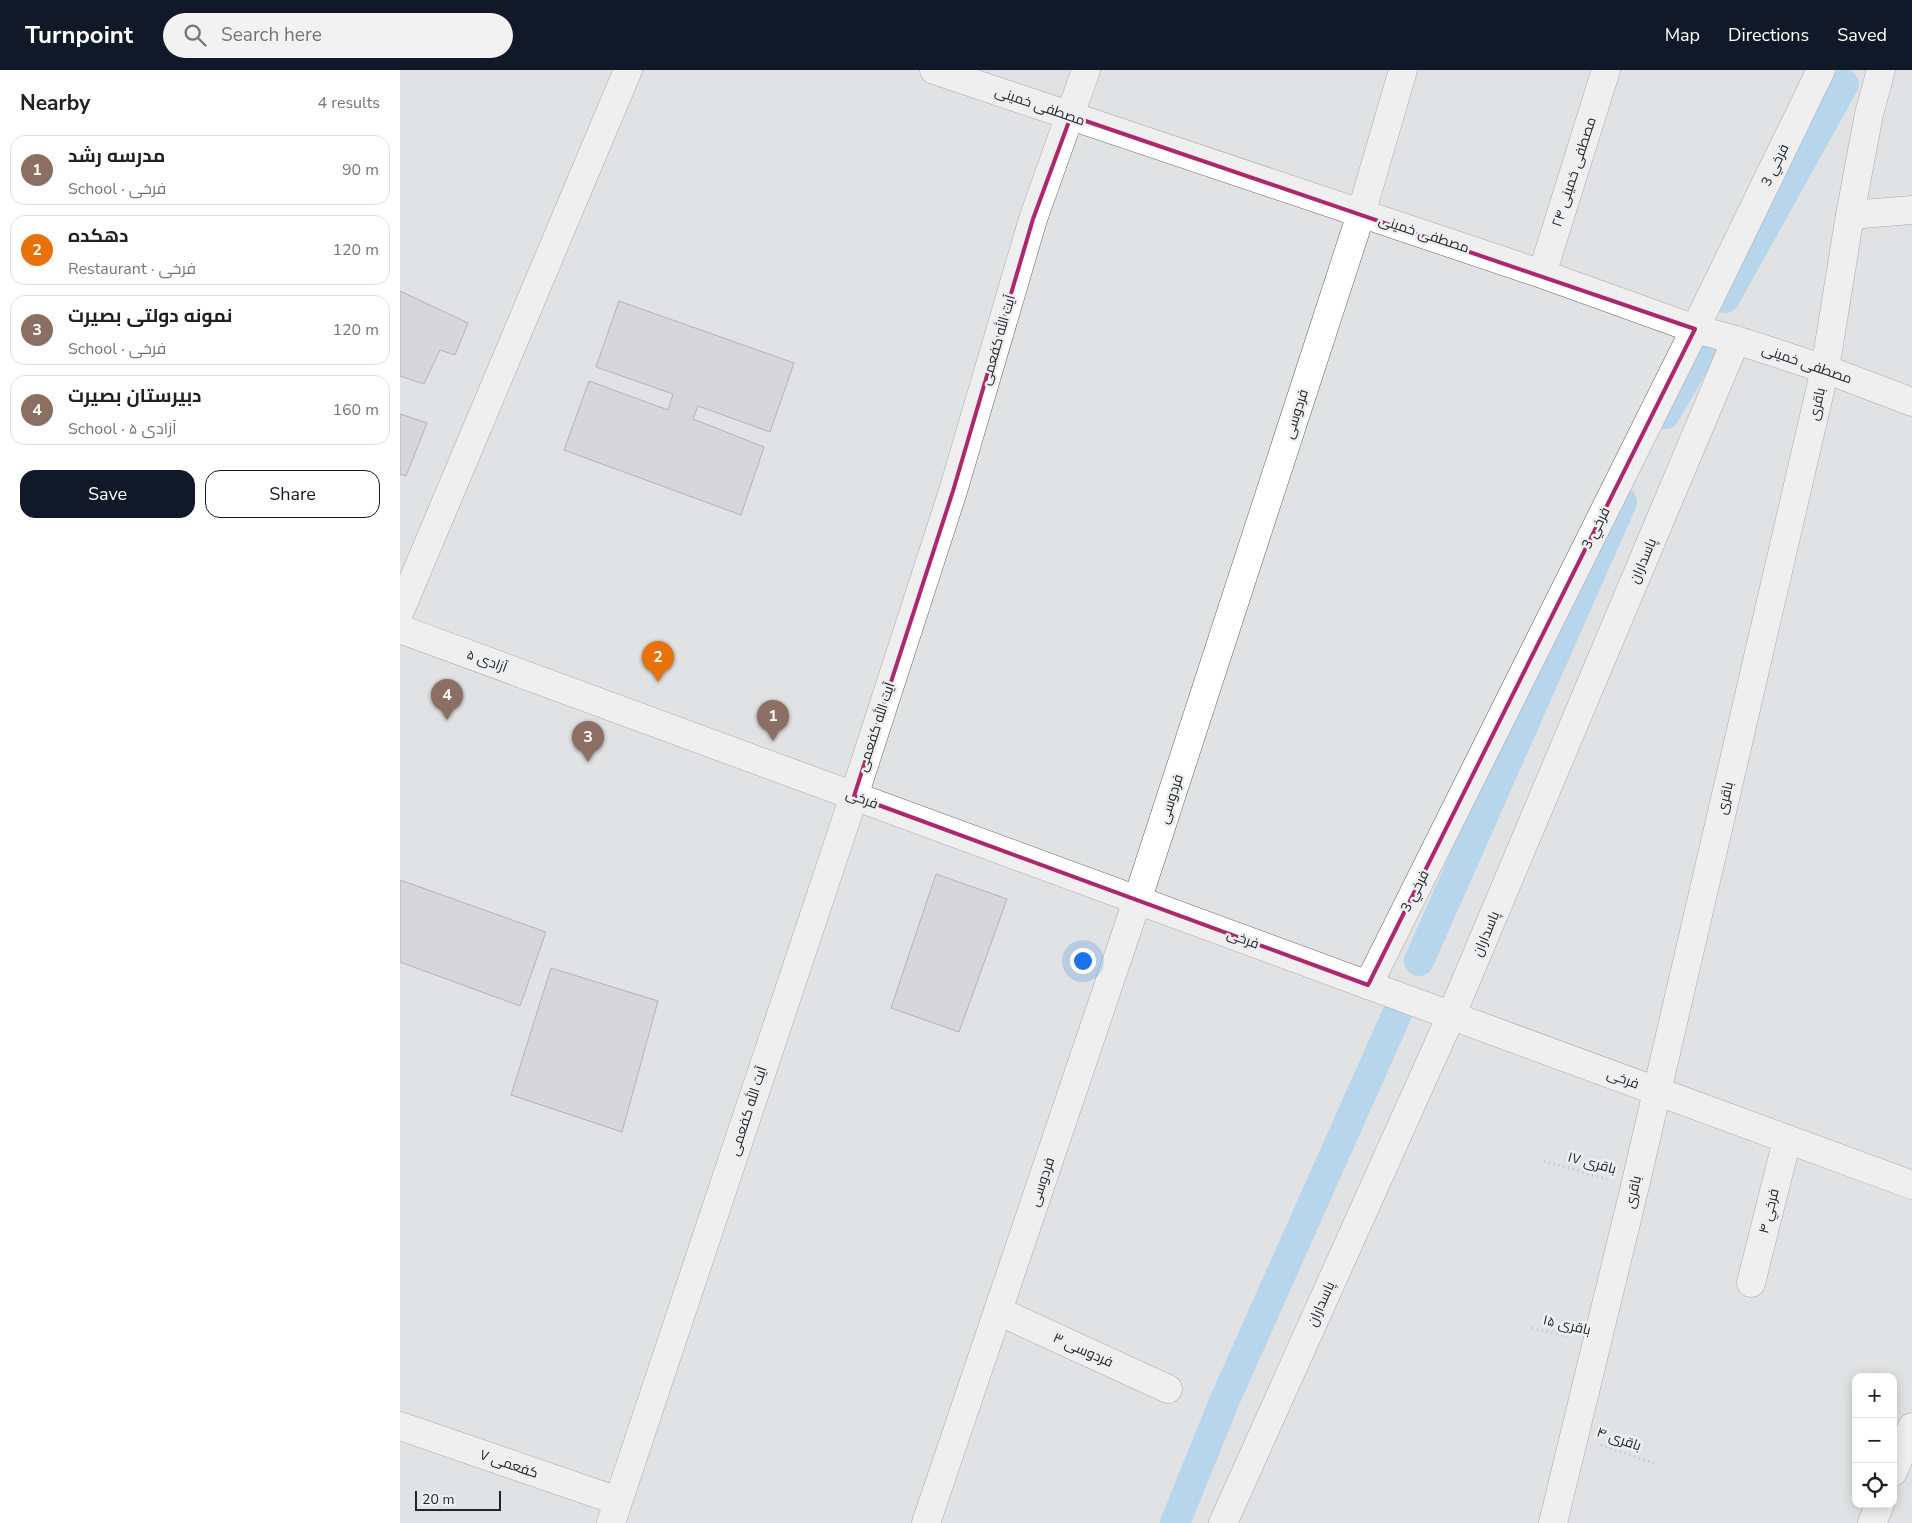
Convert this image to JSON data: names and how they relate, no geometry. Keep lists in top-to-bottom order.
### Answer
{
  "streets": {
    "street": [
      "مصطفی خمینی",
      "فرخي 3",
      "مصطفی خمینی ۲۴",
      "آیت الله کفعمی",
      "باقری",
      "فردوسی",
      "پاسداران",
      "آزادی ۵",
      "فرخی",
      "فرخي ۴",
      "فردوسی ۳",
      "کفعمی ۷"
    ],
    "path": ["باقری ۱۷", "باقری ۱۵", "باقری ۴"]
  },
  "crossings": [
    ["مصطفی خمینی", "فرخي 3"],
    ["مصطفی خمینی", "مصطفی خمینی ۲۴"],
    ["مصطفی خمینی", "آیت الله کفعمی"],
    ["مصطفی خمینی", "باقری"],
    ["مصطفی خمینی", "فردوسی"],
    ["مصطفی خمینی", "پاسداران"],
    ["فرخي 3", "فرخی"],
    ["آیت الله کفعمی", "فرخی"],
    ["آیت الله کفعمی", "کفعمی ۷"],
    ["باقری", "فرخی"],
    ["باقری", "باقری ۱۷"],
    ["باقری", "باقری ۱۵"],
    ["باقری", "باقری ۴"],
    ["فردوسی", "فرخی"],
    ["فردوسی", "فردوسی ۳"],
    ["پاسداران", "فرخی"],
    ["آزادی ۵", "فرخی"],
    ["فرخی", "فرخي ۴"]
  ],
  "scale_bar": "20 m",
  "page": {
    "header": "Turnpoint",
    "search": "Search here",
    "nav": ["Map", "Directions", "Saved"],
    "heading": ["Nearby", "4 results"],
    "list": [
      {
        "mark": "1",
        "name": "مدرسه رشد",
        "note": "School · فرخی",
        "value": "90 m"
      },
      {
        "mark": "2",
        "name": "دهکده",
        "note": "Restaurant · فرخی",
        "value": "120 m"
      },
      {
        "mark": "3",
        "name": "نمونه دولتی بصیرت",
        "note": "School · فرخی",
        "value": "120 m"
      },
      {
        "mark": "4",
        "name": "دبیرستان بصیرت",
        "note": "School · آزادی ۵",
        "value": "160 m"
      }
    ],
    "buttons": ["Save", "Share"],
    "pins": [
      "2",
      "4",
      "1",
      "3"
    ],
    "map_buttons": ["+", "−"],
    "scale": "20 m"
  }
}
